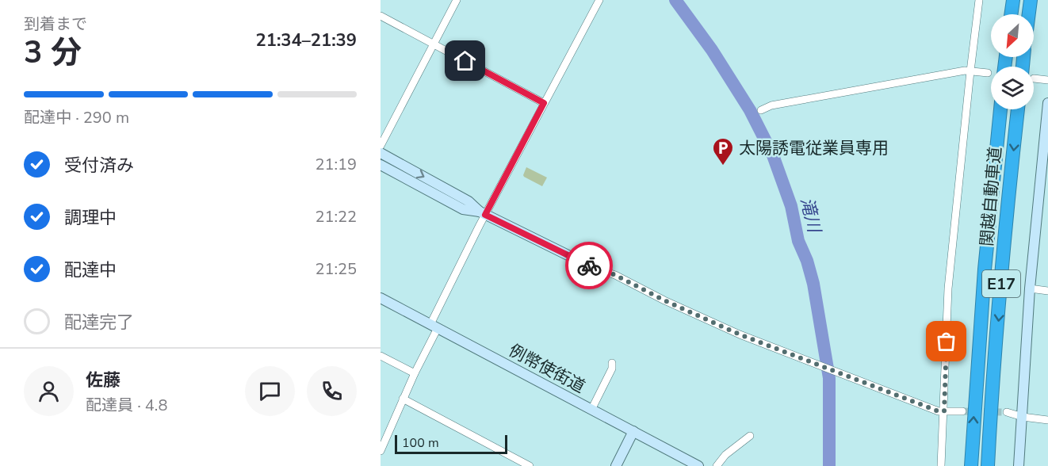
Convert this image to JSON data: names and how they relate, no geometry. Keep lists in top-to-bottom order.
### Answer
{
  "streets": {
    "highway": ["関越自動車道", "E17"],
    "street": ["例幣使街道"]
  },
  "water": ["滝川"],
  "places": {
    "parking": ["太陽誘電従業員専用"]
  },
  "scale_bar": "100 m",
  "north": "bottom left",
  "page": {
    "heading": ["3 分", "到着まで", "21:34–21:39"],
    "panel": ["佐藤", "配達員 · 4.8"],
    "bar": "配達中 · 290 m",
    "list": [
      ["受付済み", "21:19"],
      ["調理中", "21:22"],
      ["配達中", "21:25"],
      "配達完了"
    ],
    "scale": "100 m"
  }
}
